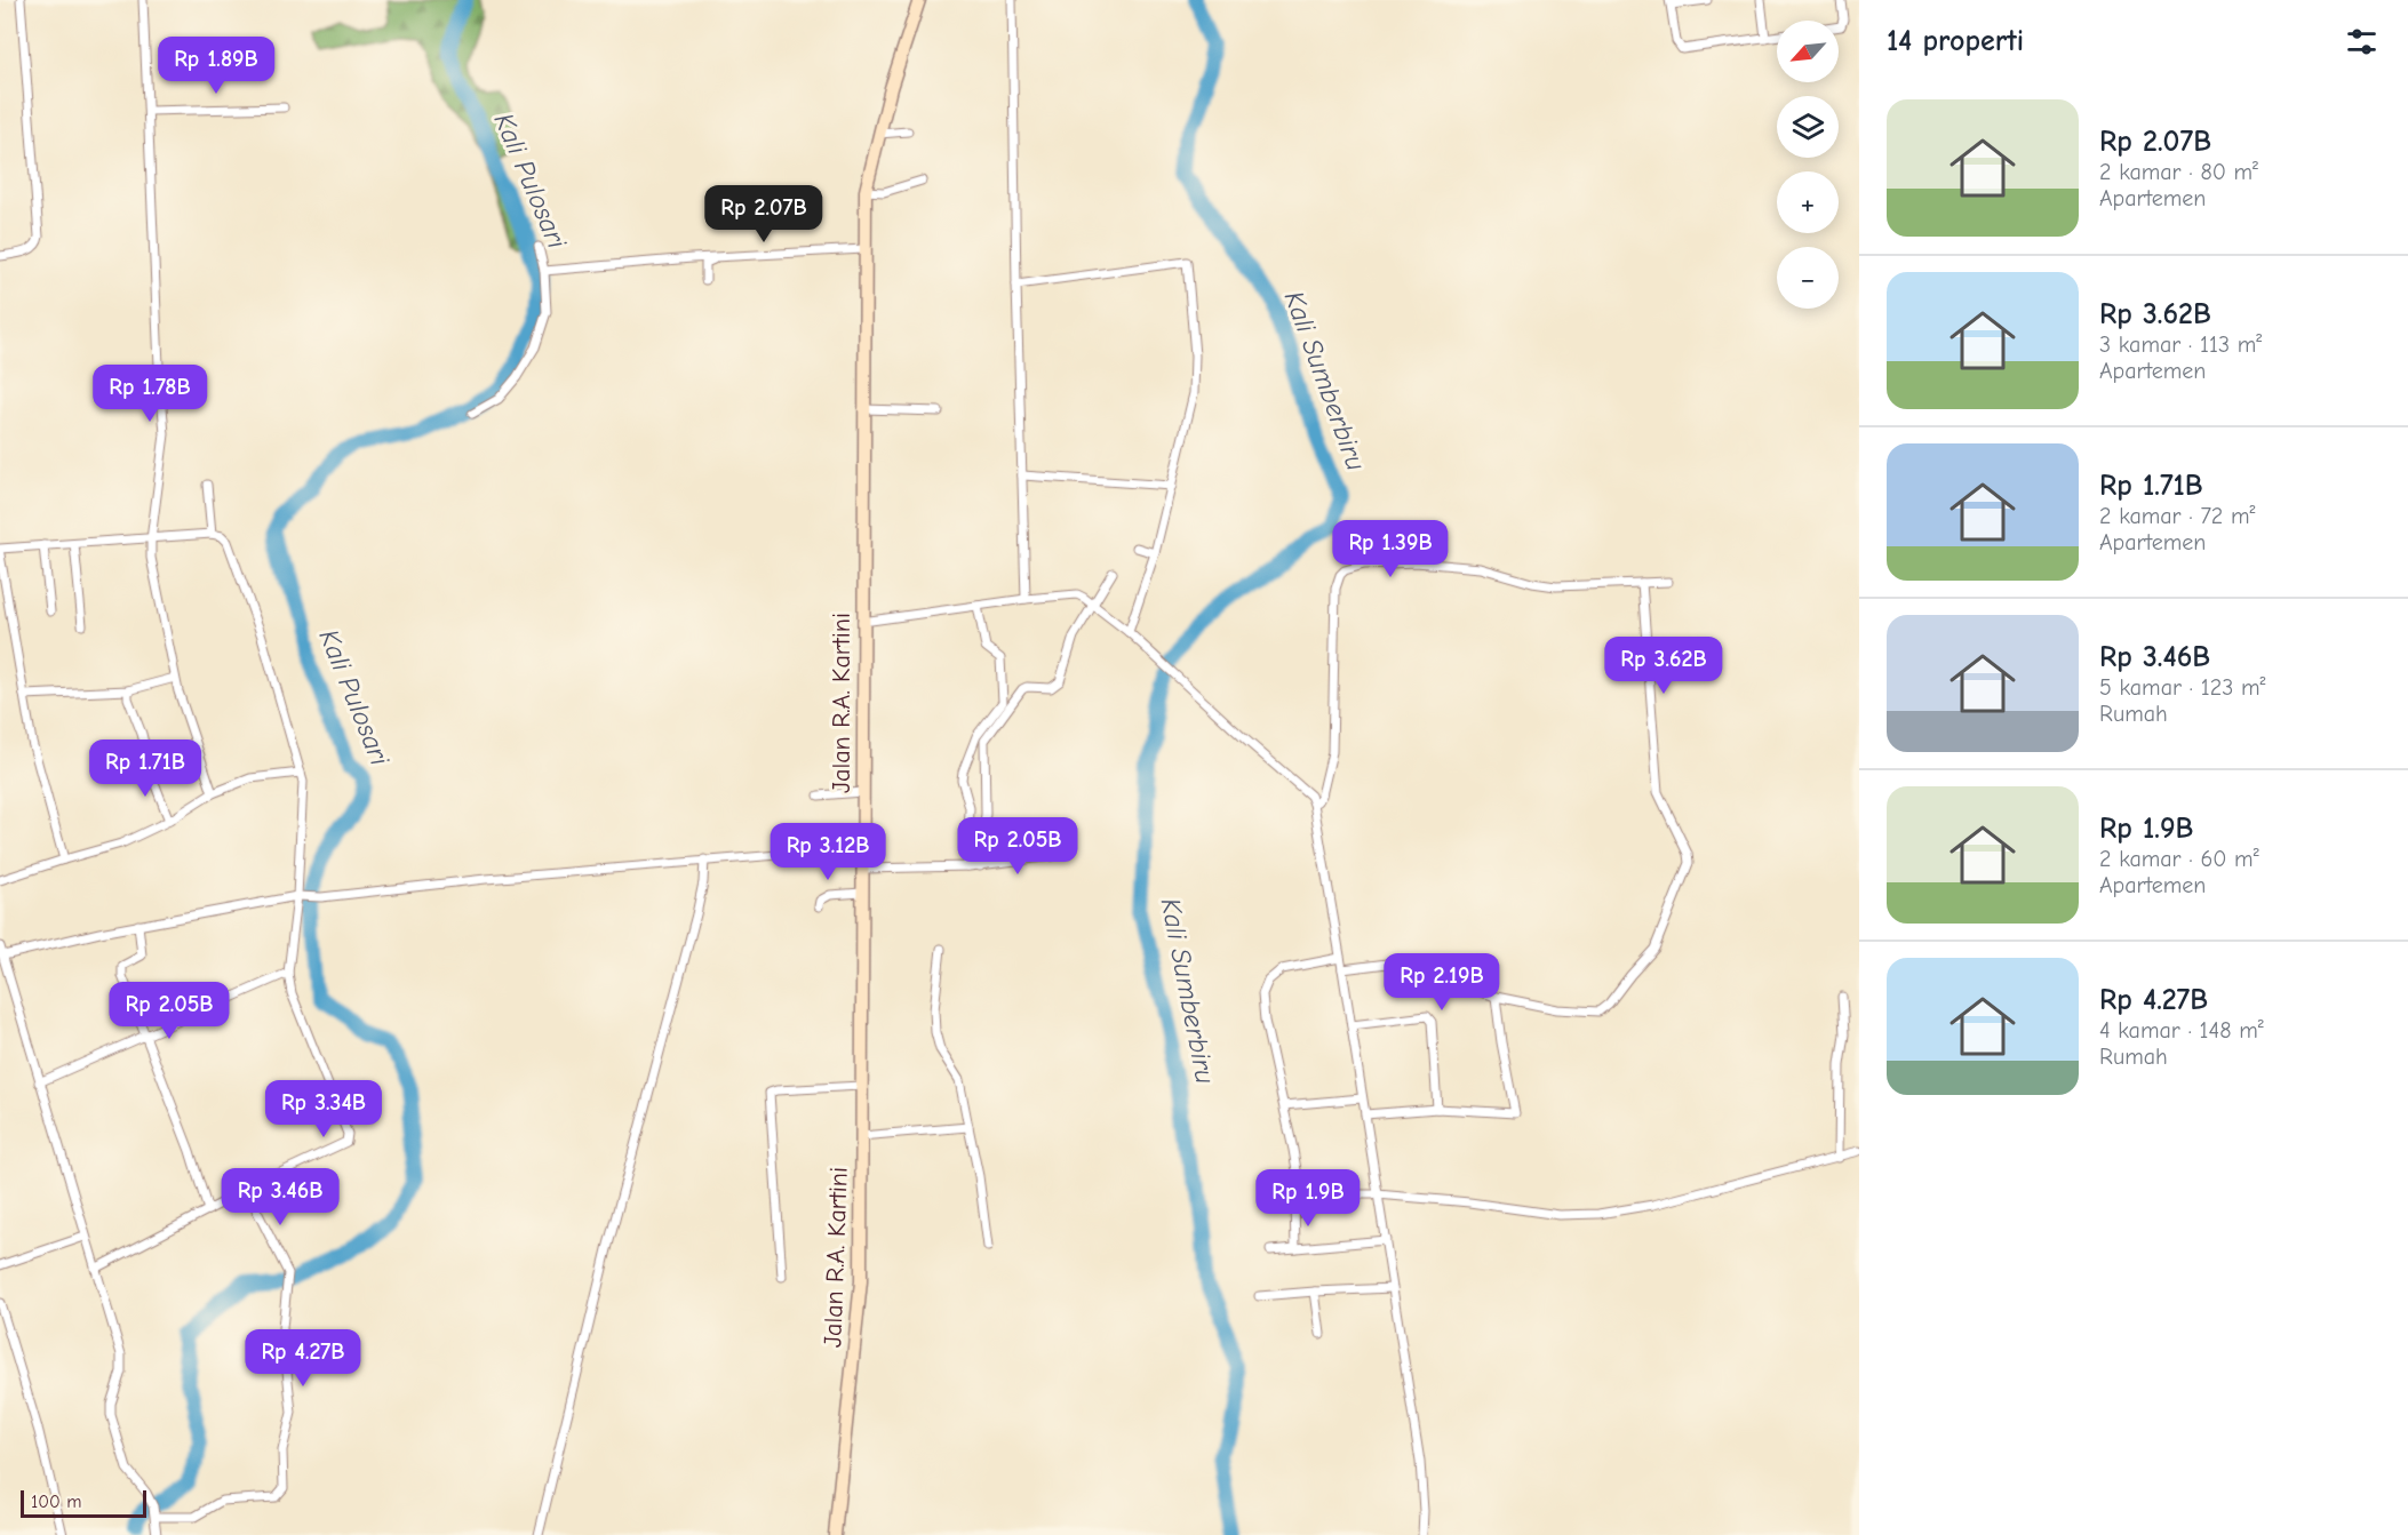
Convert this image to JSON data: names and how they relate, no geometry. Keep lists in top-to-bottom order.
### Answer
{
  "streets": {
    "main road": ["Jalan R.A. Kartini"]
  },
  "water": ["Kali Pulosari", "Kali Sumberbiru"],
  "scale_bar": "100 m",
  "north": "bottom left",
  "page": {
    "heading": "14 properti",
    "map_buttons": ["+", "−"],
    "price": [
      "Rp 1.89B",
      "Rp 2.07B",
      "Rp 1.78B",
      "Rp 1.39B",
      "Rp 3.62B",
      "Rp 1.71B",
      "Rp 2.05B",
      "Rp 3.12B",
      "Rp 2.19B",
      "Rp 2.05B",
      "Rp 3.34B",
      "Rp 3.46B",
      "Rp 1.9B",
      "Rp 4.27B"
    ],
    "list": [
      {
        "name": "Rp 2.07B",
        "note": "2 kamar · 80 m² · Apartemen"
      },
      {
        "name": "Rp 3.62B",
        "note": "3 kamar · 113 m² · Apartemen"
      },
      {
        "name": "Rp 1.71B",
        "note": "2 kamar · 72 m² · Apartemen"
      },
      {
        "name": "Rp 3.46B",
        "note": "5 kamar · 123 m² · Rumah"
      },
      {
        "name": "Rp 1.9B",
        "note": "2 kamar · 60 m² · Apartemen"
      },
      {
        "name": "Rp 4.27B",
        "note": "4 kamar · 148 m² · Rumah"
      }
    ],
    "scale": "100 m"
  }
}
